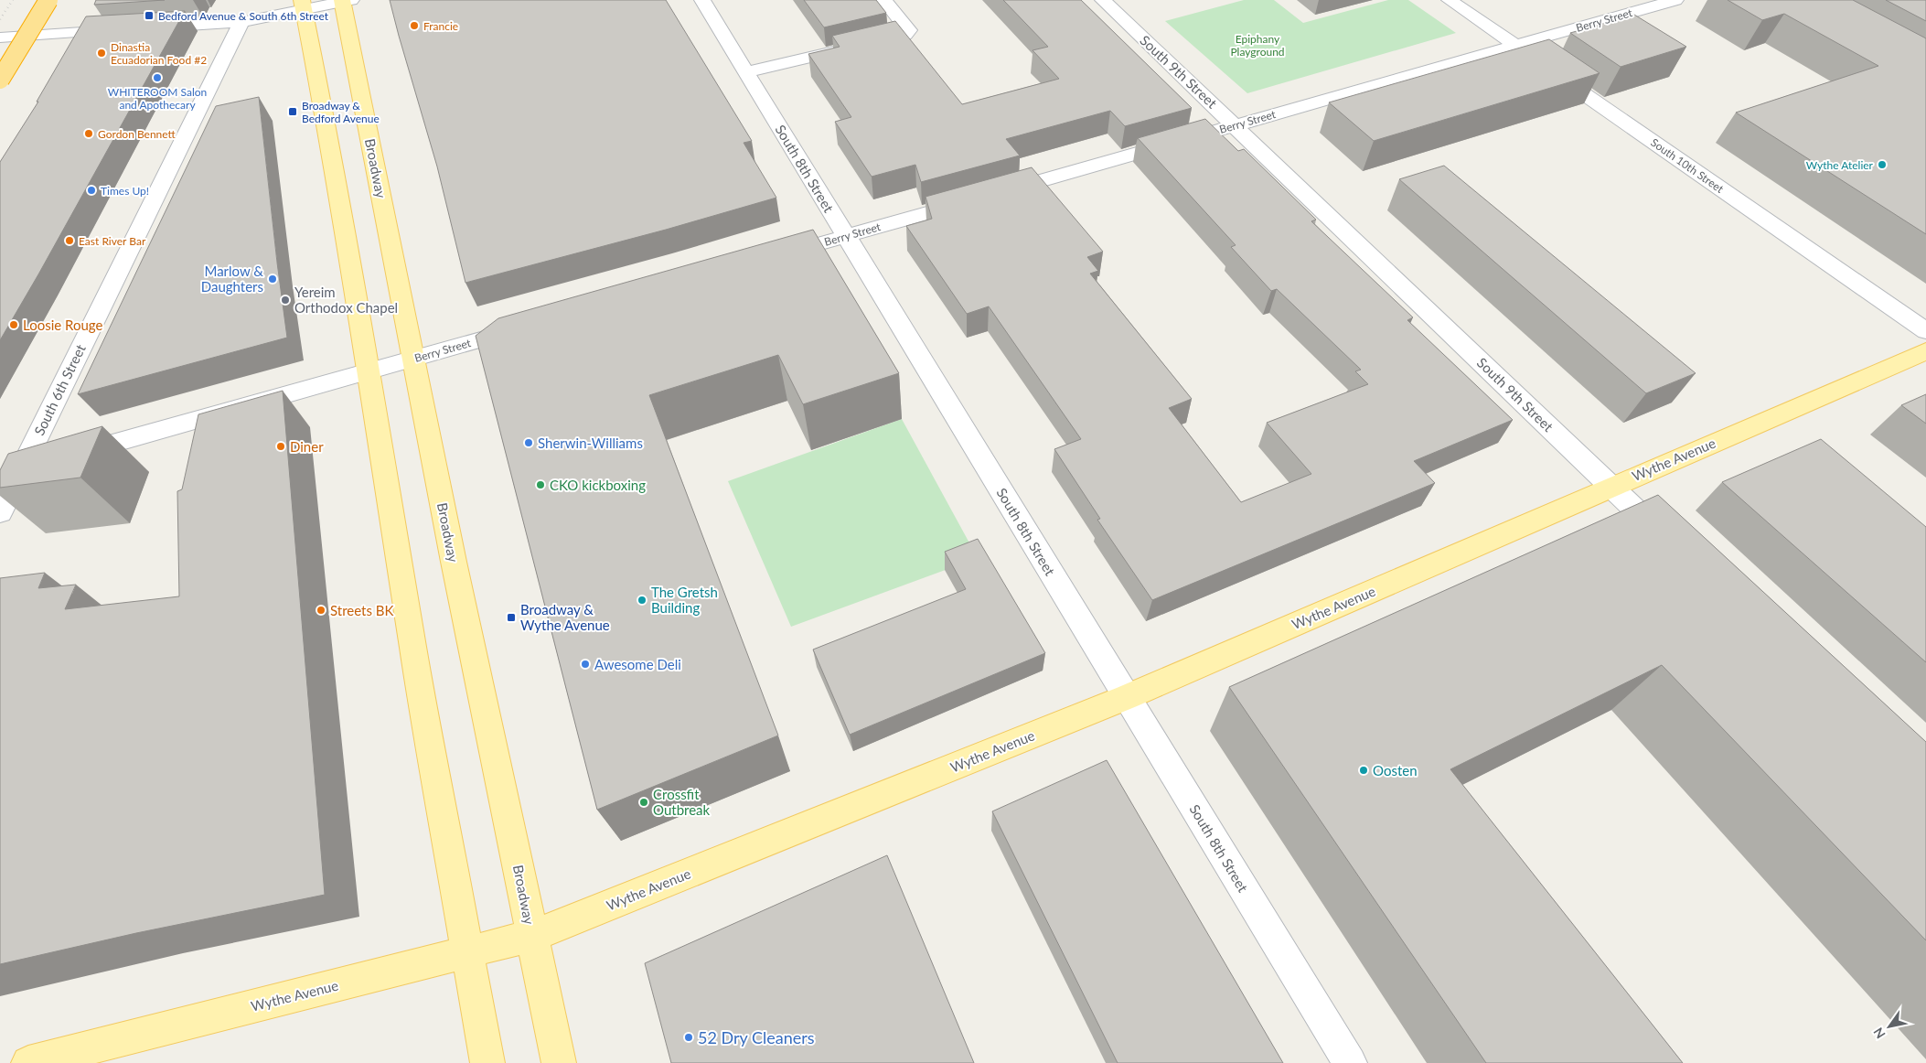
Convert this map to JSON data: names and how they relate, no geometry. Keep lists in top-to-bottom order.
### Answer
{
  "streets": {
    "main road": ["Broadway", "Wythe Avenue"],
    "street": [
      "Berry Street",
      "South 9th Street",
      "South 10th Street",
      "South 8th Street",
      "South 6th Street"
    ]
  },
  "crossings": [
    ["Berry Street", "South 9th Street"],
    ["Berry Street", "South 10th Street"],
    ["Berry Street", "Broadway"],
    ["Berry Street", "South 8th Street"],
    ["Berry Street", "South 6th Street"],
    ["South 9th Street", "Wythe Avenue"],
    ["Broadway", "Wythe Avenue"],
    ["South 8th Street", "Wythe Avenue"]
  ],
  "parks": ["Epiphany Playground"],
  "places": {
    "transit": ["Bedford Avenue & South 6th Street", "Broadway & Bedford Avenue", "Broadway & Wythe Avenue"],
    "other": [
      "Francie",
      "Dinastia Ecuadorian Food #2",
      "WHITEROOM Salon and Apothecary",
      "Gordon Bennett",
      "Wythe Atelier",
      "Times Up!",
      "East River Bar",
      "Marlow & Daughters",
      "Yereim Orthodox Chapel",
      "Loosie Rouge",
      "Sherwin-Williams",
      "Diner",
      "CKO kickboxing",
      "The Gretsh Building",
      "Streets BK",
      "Awesome Deli",
      "Oosten",
      "Crossfit Outbreak",
      "52 Dry Cleaners"
    ]
  },
  "north": "bottom left"
}
